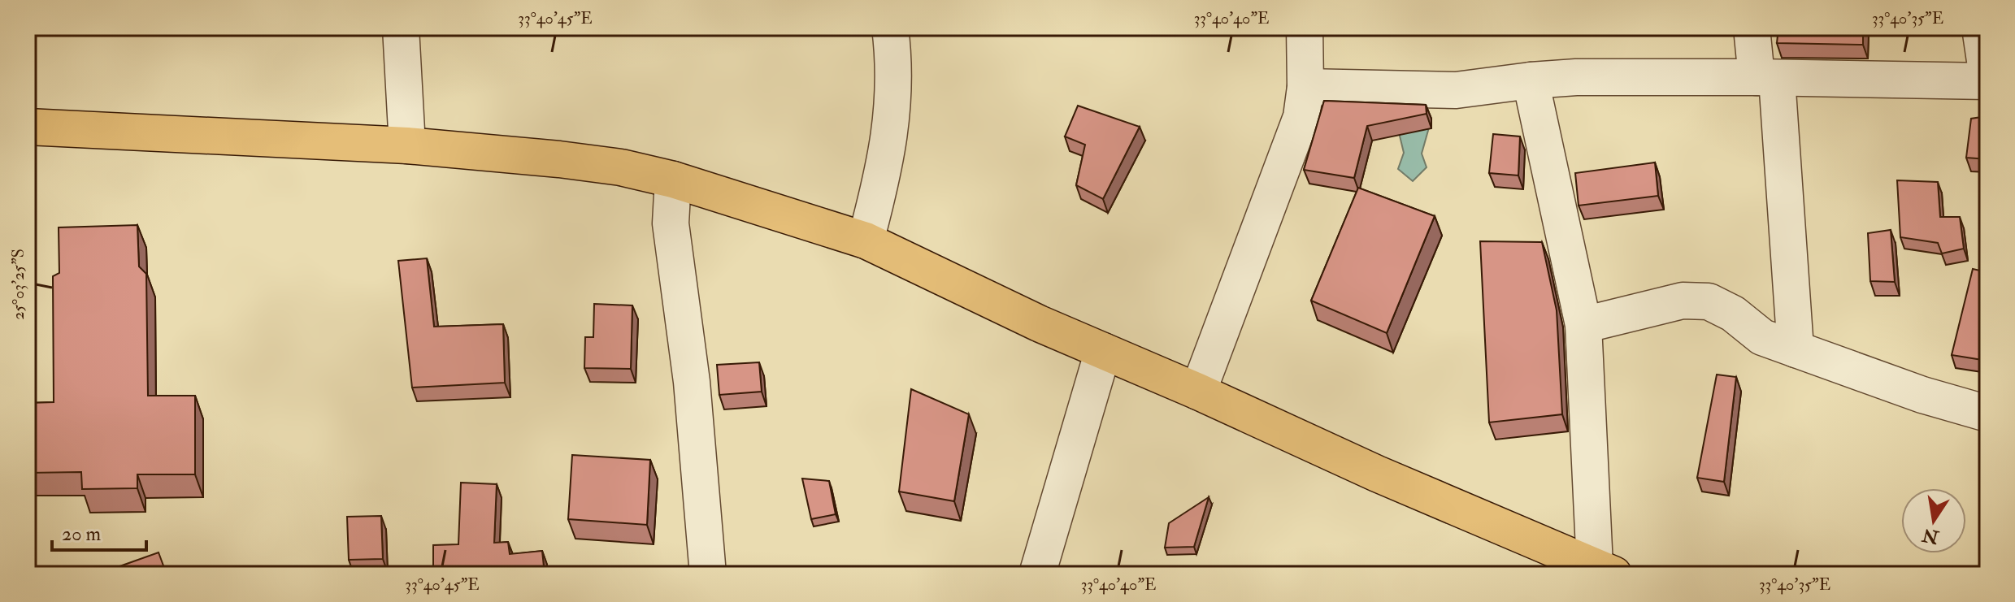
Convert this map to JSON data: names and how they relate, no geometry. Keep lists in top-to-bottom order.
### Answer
{
  "scale_bar": "20 m",
  "north": "bottom",
  "coordinates": [
    "33°40'45\"E",
    "33°40'40\"E",
    "33°40'35\"E",
    "25°03'25\"S"
  ]
}
